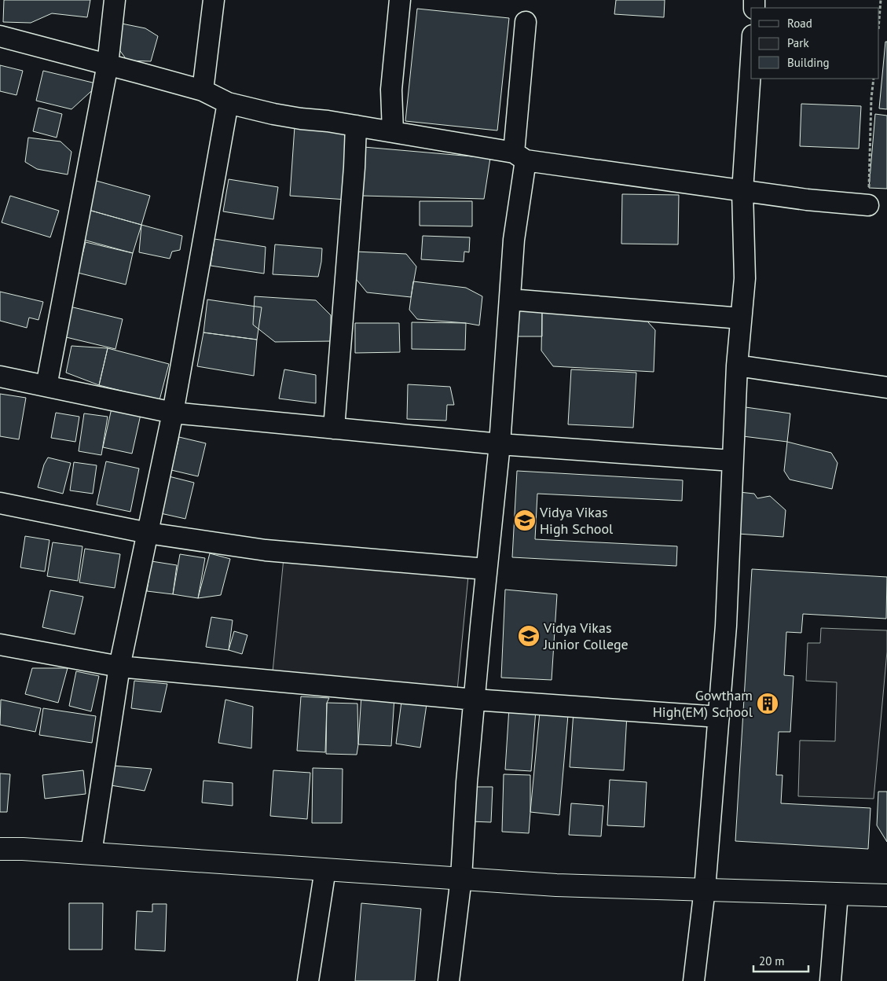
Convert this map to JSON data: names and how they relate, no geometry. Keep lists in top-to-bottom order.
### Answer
{
  "places": {
    "school or university": ["Vidya Vikas High School", "Vidya Vikas Junior College"],
    "building": ["Gowtham High(EM) School"]
  },
  "legend": ["Road", "Park", "Building"],
  "scale_bar": "20 m"
}
